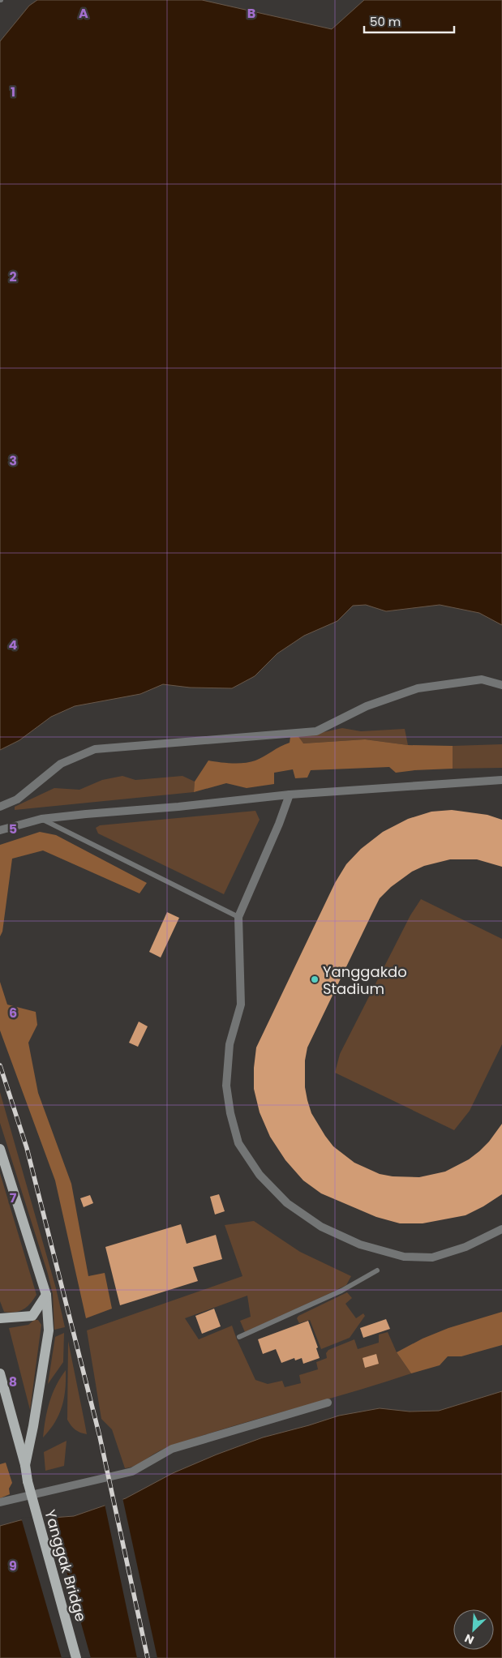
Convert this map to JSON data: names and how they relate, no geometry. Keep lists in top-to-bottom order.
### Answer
{
  "streets": {
    "main road": ["Yanggak Bridge"]
  },
  "places": ["Yanggakdo Stadium"],
  "scale_bar": "50 m",
  "north": "bottom left",
  "grid": {
    "columns": ["A", "B"],
    "rows": [
      "1",
      "2",
      "3",
      "4",
      "5",
      "6",
      "7",
      "8",
      "9"
    ]
  }
}
